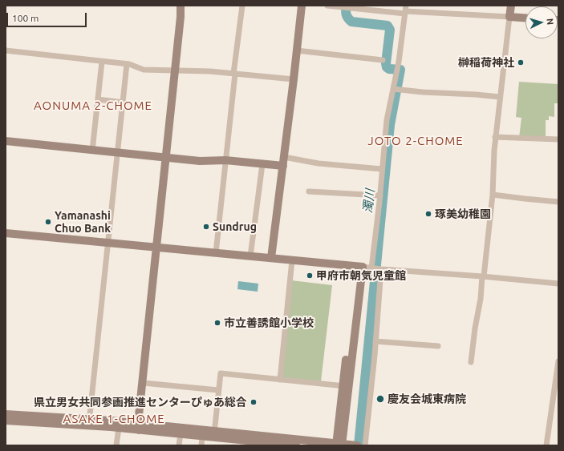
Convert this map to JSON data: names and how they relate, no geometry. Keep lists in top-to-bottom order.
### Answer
{
  "districts": ["AONUMA 2-CHOME", "JOTO 2-CHOME", "ASAKE 1-CHOME"],
  "water": ["濁川"],
  "places": [
    "榊稲荷神社",
    "琢美幼稚園",
    "Yamanashi Chuo Bank",
    "Sundrug",
    "甲府市朝気児童館",
    "市立善誘館小学校",
    "慶友会城東病院",
    "県立男女共同参画推進センターぴゅあ総合"
  ],
  "scale_bar": "100 m",
  "north": "right"
}
